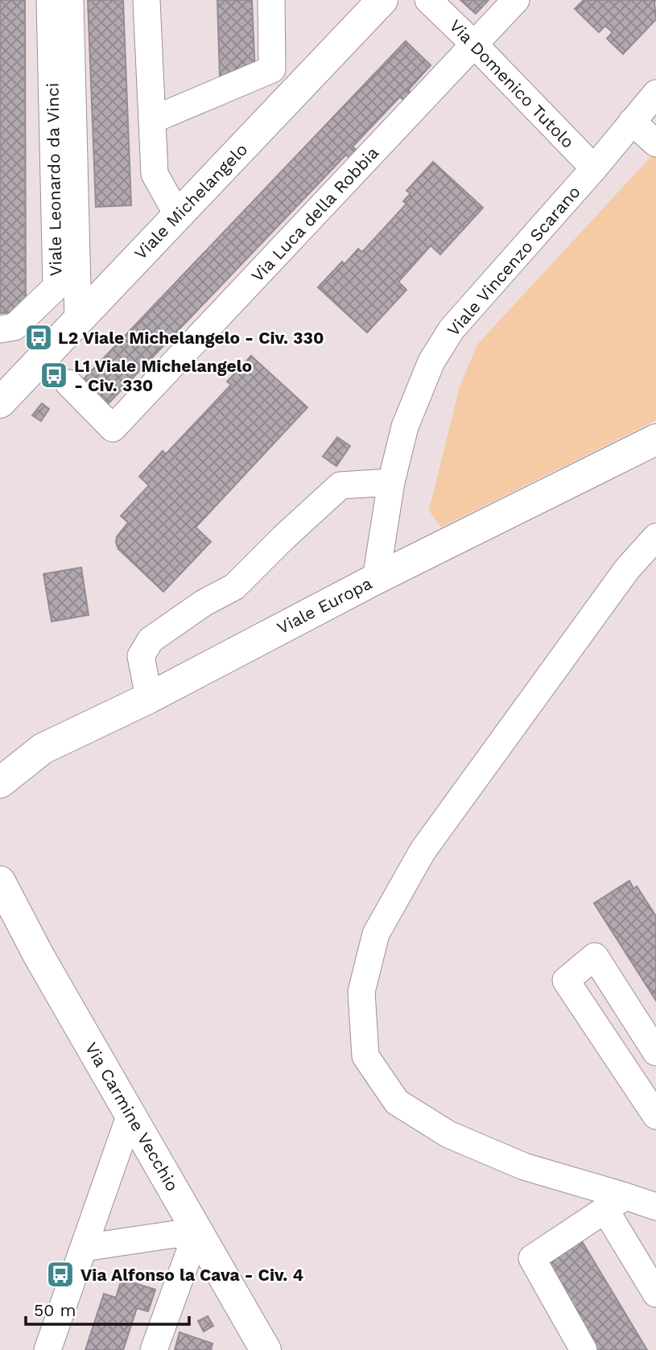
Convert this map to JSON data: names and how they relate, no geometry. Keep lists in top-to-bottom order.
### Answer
{
  "streets": {
    "street": [
      "Via Domenico Tutolo",
      "Viale Leonardo da Vinci",
      "Viale Michelangelo",
      "Via Luca della Robbia",
      "Viale Vincenzo Scarano",
      "Viale Europa",
      "Via Carmine Vecchio"
    ]
  },
  "crossings": [
    ["Via Domenico Tutolo", "Via Luca della Robbia"],
    ["Via Domenico Tutolo", "Viale Vincenzo Scarano"],
    ["Viale Leonardo da Vinci", "Viale Michelangelo"],
    ["Viale Vincenzo Scarano", "Viale Europa"]
  ],
  "places": {
    "bus stop": ["L2 Viale Michelangelo - Civ. 330", "L1 Viale Michelangelo - Civ. 330", "Via Alfonso la Cava - Civ. 4"]
  },
  "scale_bar": "50 m"
}
